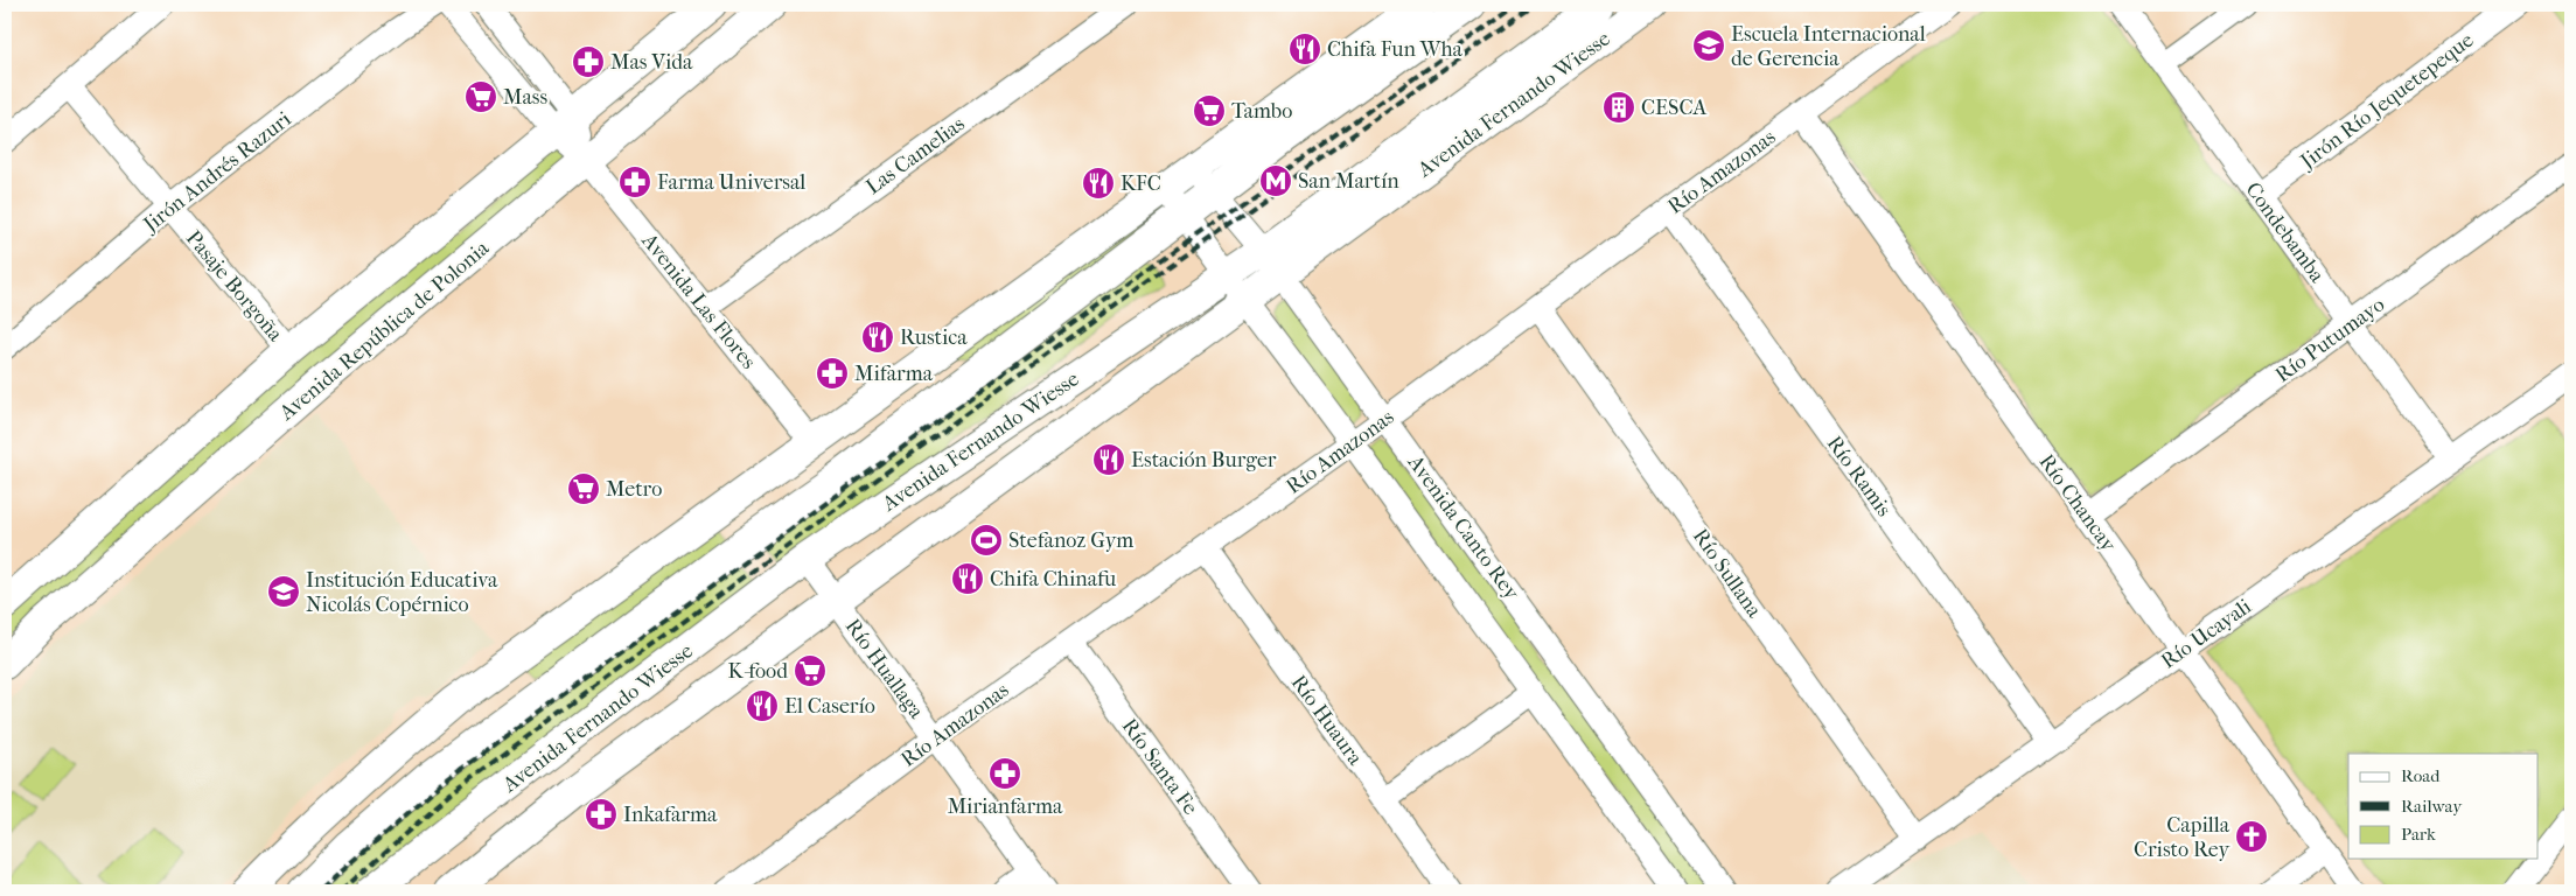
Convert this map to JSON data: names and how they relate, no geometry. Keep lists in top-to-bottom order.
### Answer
{
  "streets": {
    "main road": ["Avenida Fernando Wiesse", "Avenida República de Polonia"],
    "street": [
      "Jirón Río Jequetepeque",
      "Las Camelias",
      "Jirón Andrés Razuri",
      "Río Amazonas",
      "Condebamba",
      "Pasaje Borgoña",
      "Avenida Las Flores",
      "Río Putumayo",
      "Río Ramis",
      "Río Chancay",
      "Avenida Canto Rey",
      "Río Sullana",
      "Río Ucayali",
      "Río Huallaga",
      "Río Huaura",
      "Río Santa Fe"
    ]
  },
  "crossings": [
    ["Jirón Río Jequetepeque", "Condebamba"],
    ["Avenida Fernando Wiesse", "Avenida Canto Rey"],
    ["Avenida Fernando Wiesse", "Río Huallaga"],
    ["Las Camelias", "Avenida Las Flores"],
    ["Jirón Andrés Razuri", "Pasaje Borgoña"],
    ["Río Amazonas", "Río Ramis"],
    ["Río Amazonas", "Río Chancay"],
    ["Río Amazonas", "Avenida Canto Rey"],
    ["Río Amazonas", "Río Sullana"],
    ["Río Amazonas", "Río Huallaga"],
    ["Río Amazonas", "Río Huaura"],
    ["Río Amazonas", "Río Santa Fe"],
    ["Condebamba", "Río Putumayo"],
    ["Condebamba", "Río Ucayali"],
    ["Pasaje Borgoña", "Avenida República de Polonia"],
    ["Avenida Las Flores", "Avenida República de Polonia"],
    ["Río Putumayo", "Río Chancay"],
    ["Río Ramis", "Río Ucayali"],
    ["Río Chancay", "Río Ucayali"],
    ["Río Sullana", "Río Ucayali"]
  ],
  "places": {
    "school or university": ["Escuela Internacional de Gerencia", "Institución Educativa Nicolás Copérnico"],
    "restaurant": [
      "Chifa Fun Wha",
      "KFC",
      "Rustica",
      "Estación Burger",
      "Chifa Chinafu",
      "El Caserío"
    ],
    "pharmacy": [
      "Mas Vida",
      "Farma Universal",
      "Mifarma",
      "Mirianfarma",
      "Inkafarma"
    ],
    "supermarket": [
      "Mass",
      "Tambo",
      "Metro",
      "K-food"
    ],
    "building": ["CESCA"],
    "metro station": ["San Martín"],
    "sports": ["Stefanoz Gym"],
    "church": ["Capilla Cristo Rey"]
  },
  "legend": ["Road", "Railway", "Park"]
}
